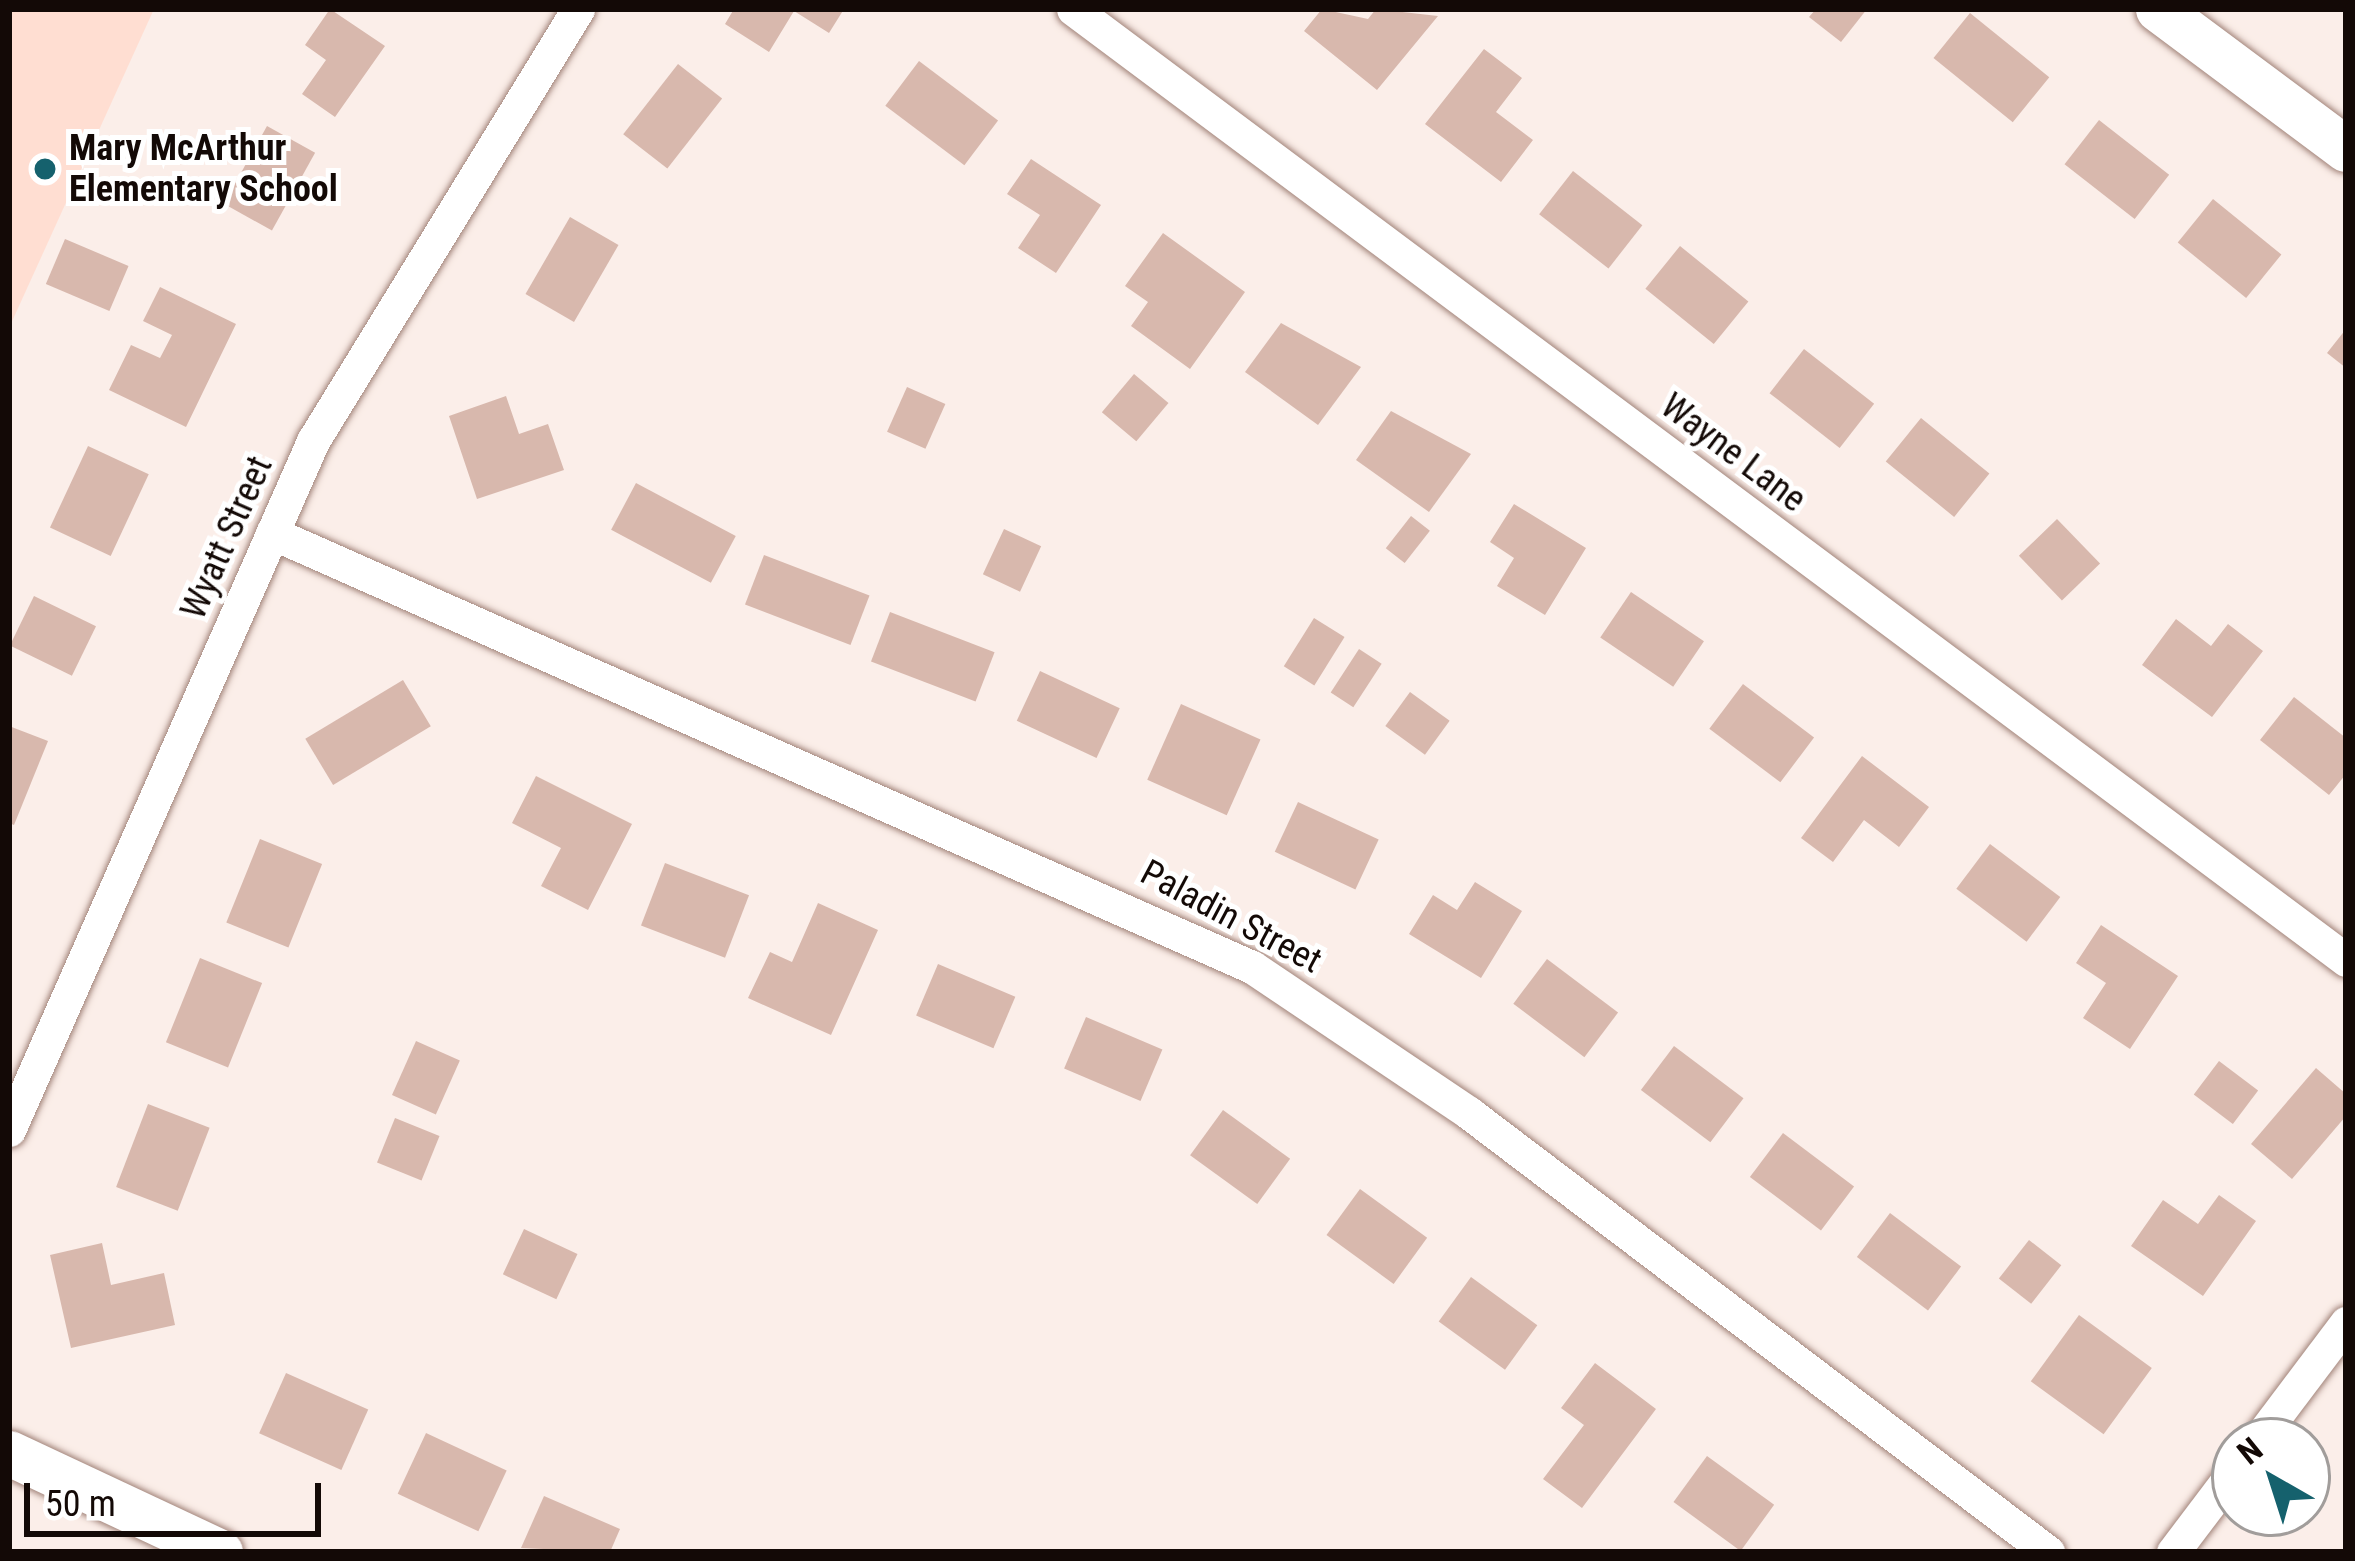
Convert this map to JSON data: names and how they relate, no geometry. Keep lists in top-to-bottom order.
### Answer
{
  "streets": {
    "street": ["Wayne Lane", "Wyatt Street", "Paladin Street"]
  },
  "crossings": [
    ["Wyatt Street", "Paladin Street"]
  ],
  "places": ["Mary McArthur Elementary School"],
  "scale_bar": "50 m",
  "north": "top left"
}
